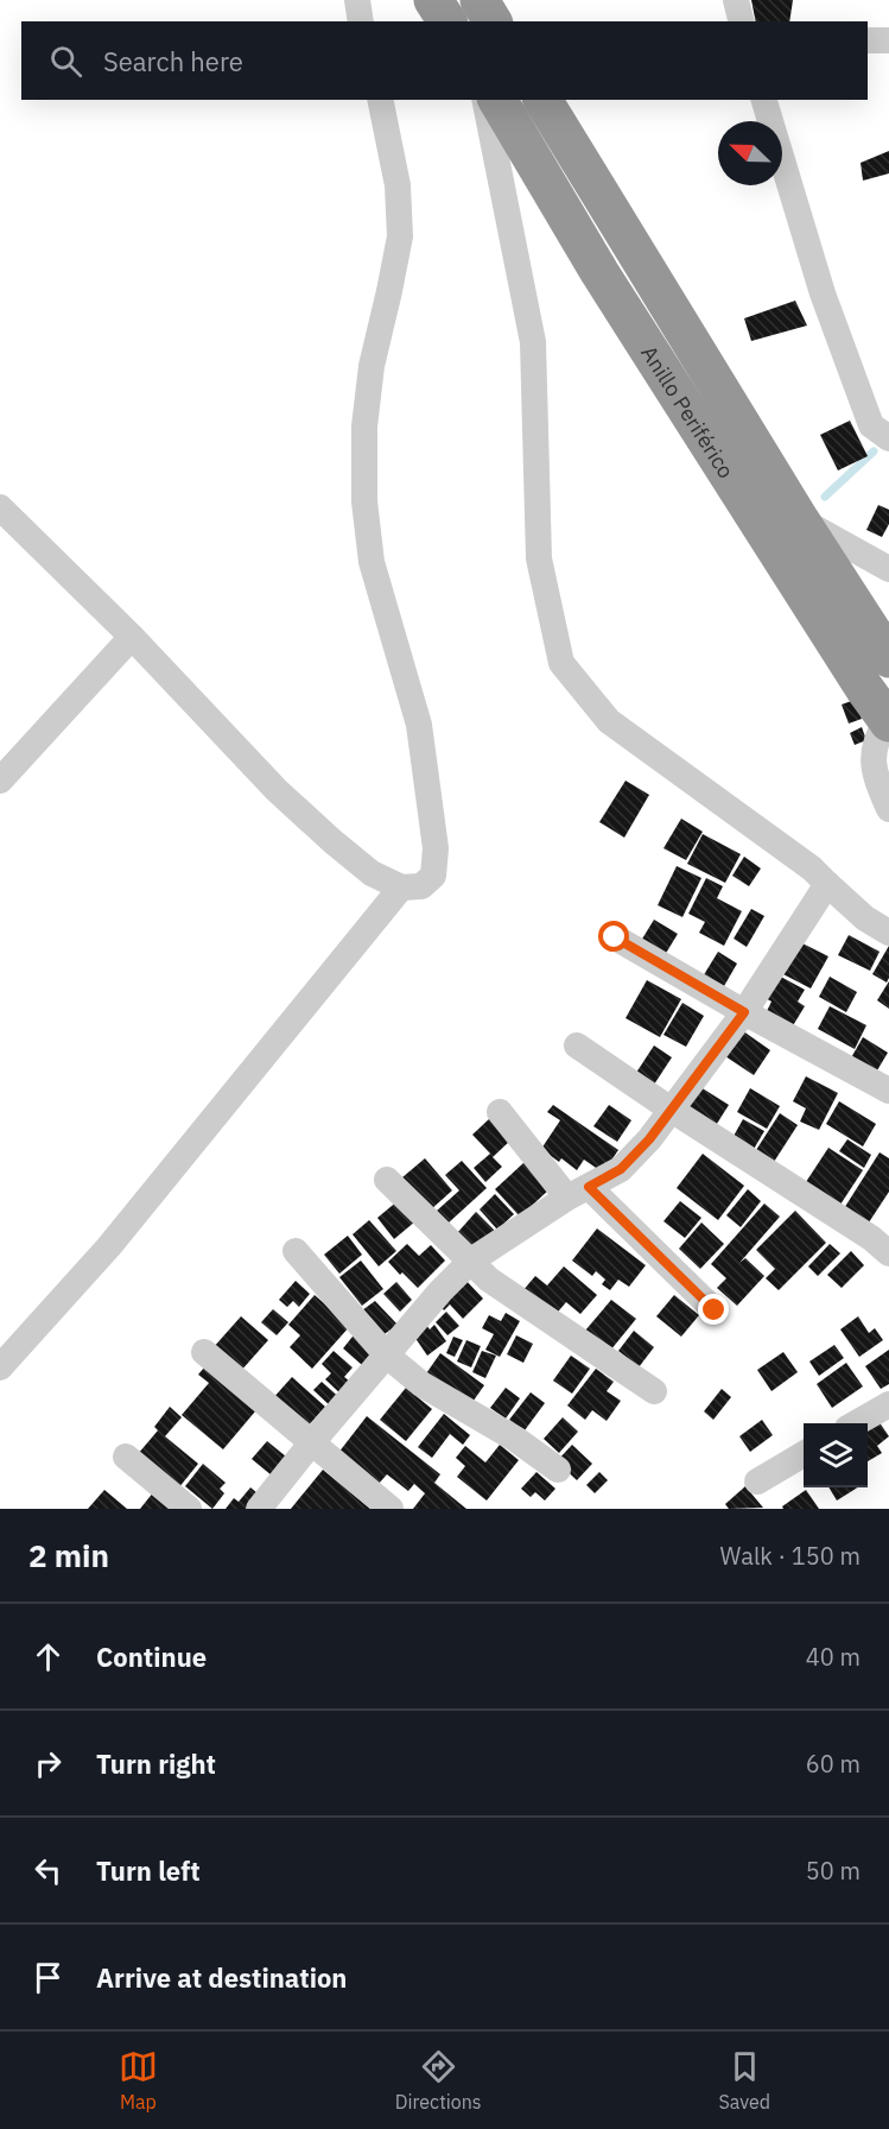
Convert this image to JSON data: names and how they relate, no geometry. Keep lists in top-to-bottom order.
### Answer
{
  "streets": {
    "highway": ["Anillo Periférico"]
  },
  "north": "top left",
  "page": {
    "search": "Search here",
    "heading": ["2 min", "Walk · 150 m"],
    "list": [
      ["Continue", "40 m"],
      ["Turn right", "60 m"],
      ["Turn left", "50 m"],
      "Arrive at destination"
    ],
    "nav": ["Map", "Directions", "Saved"]
  }
}
